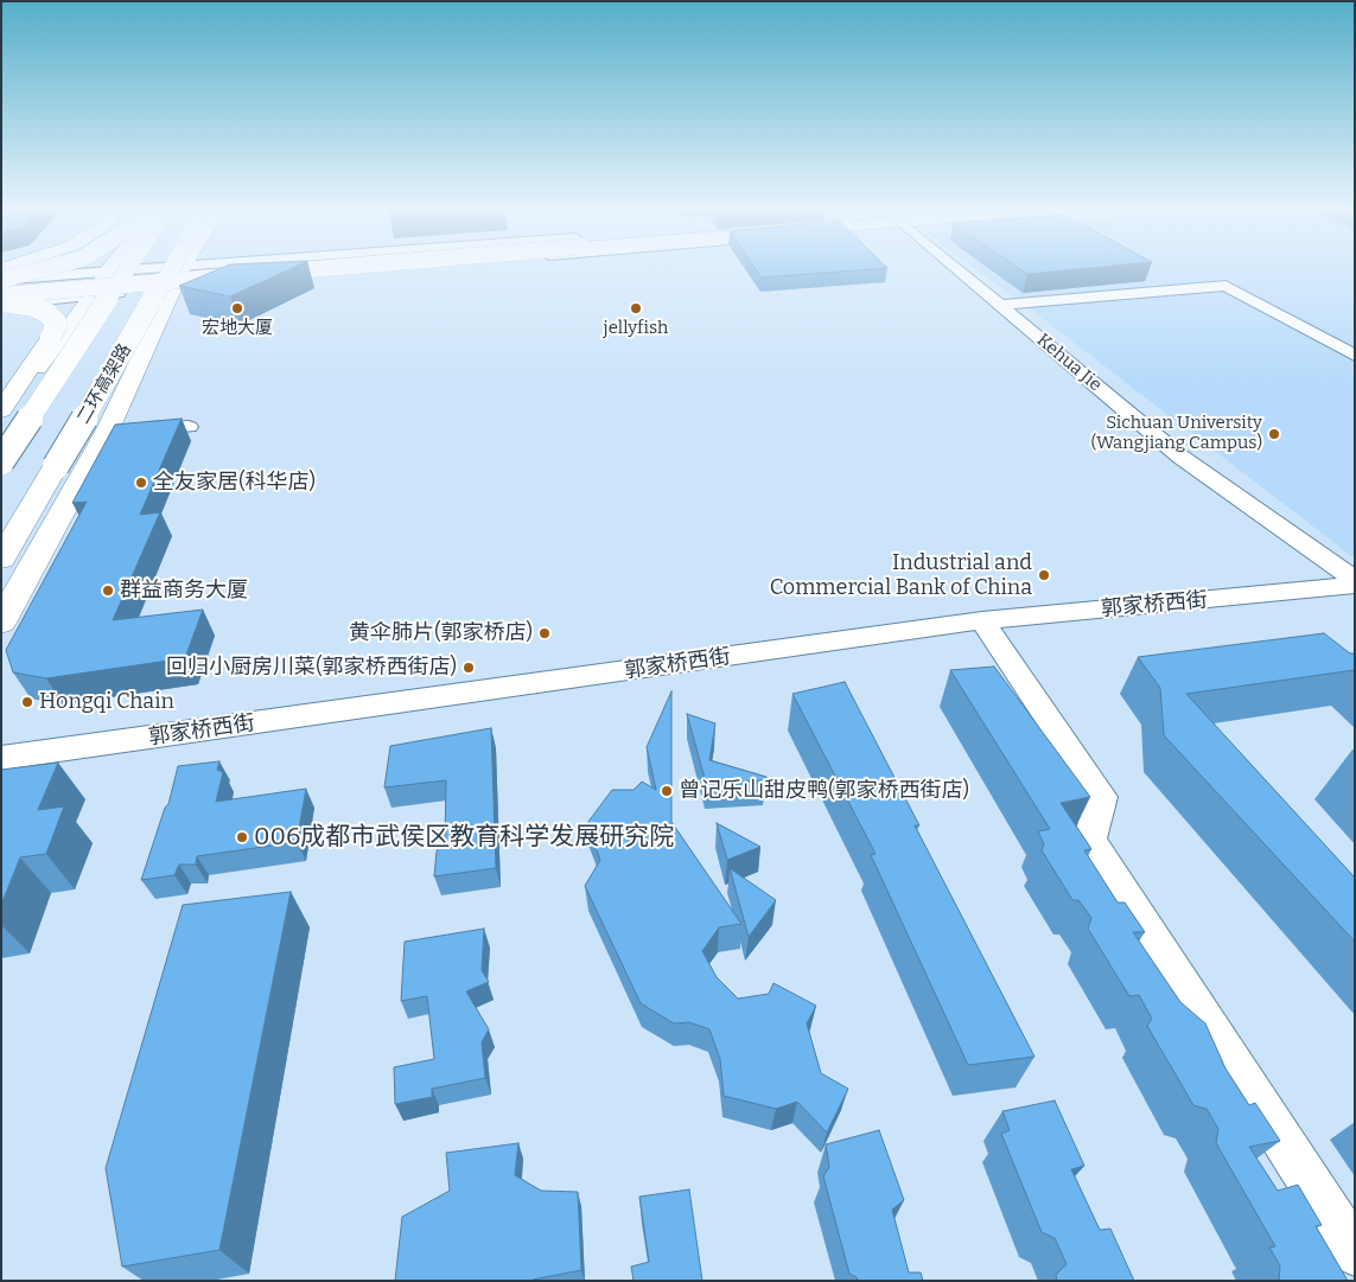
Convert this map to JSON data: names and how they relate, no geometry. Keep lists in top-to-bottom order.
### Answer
{
  "streets": {
    "main road": ["二环高架路"],
    "street": ["Kehua Jie", "郭家桥西街"]
  },
  "places": [
    "宏地大厦",
    "jellyfish",
    "Sichuan University (Wangjiang Campus)",
    "全友家居(科华店)",
    "Industrial and Commercial Bank of China",
    "群益商务大厦",
    "黄伞肺片(郭家桥店)",
    "回归小厨房川菜(郭家桥西街店)",
    "Hongqi Chain",
    "曾记乐山甜皮鸭(郭家桥西街店)",
    "006成都市武侯区教育科学发展研究院"
  ]
}
